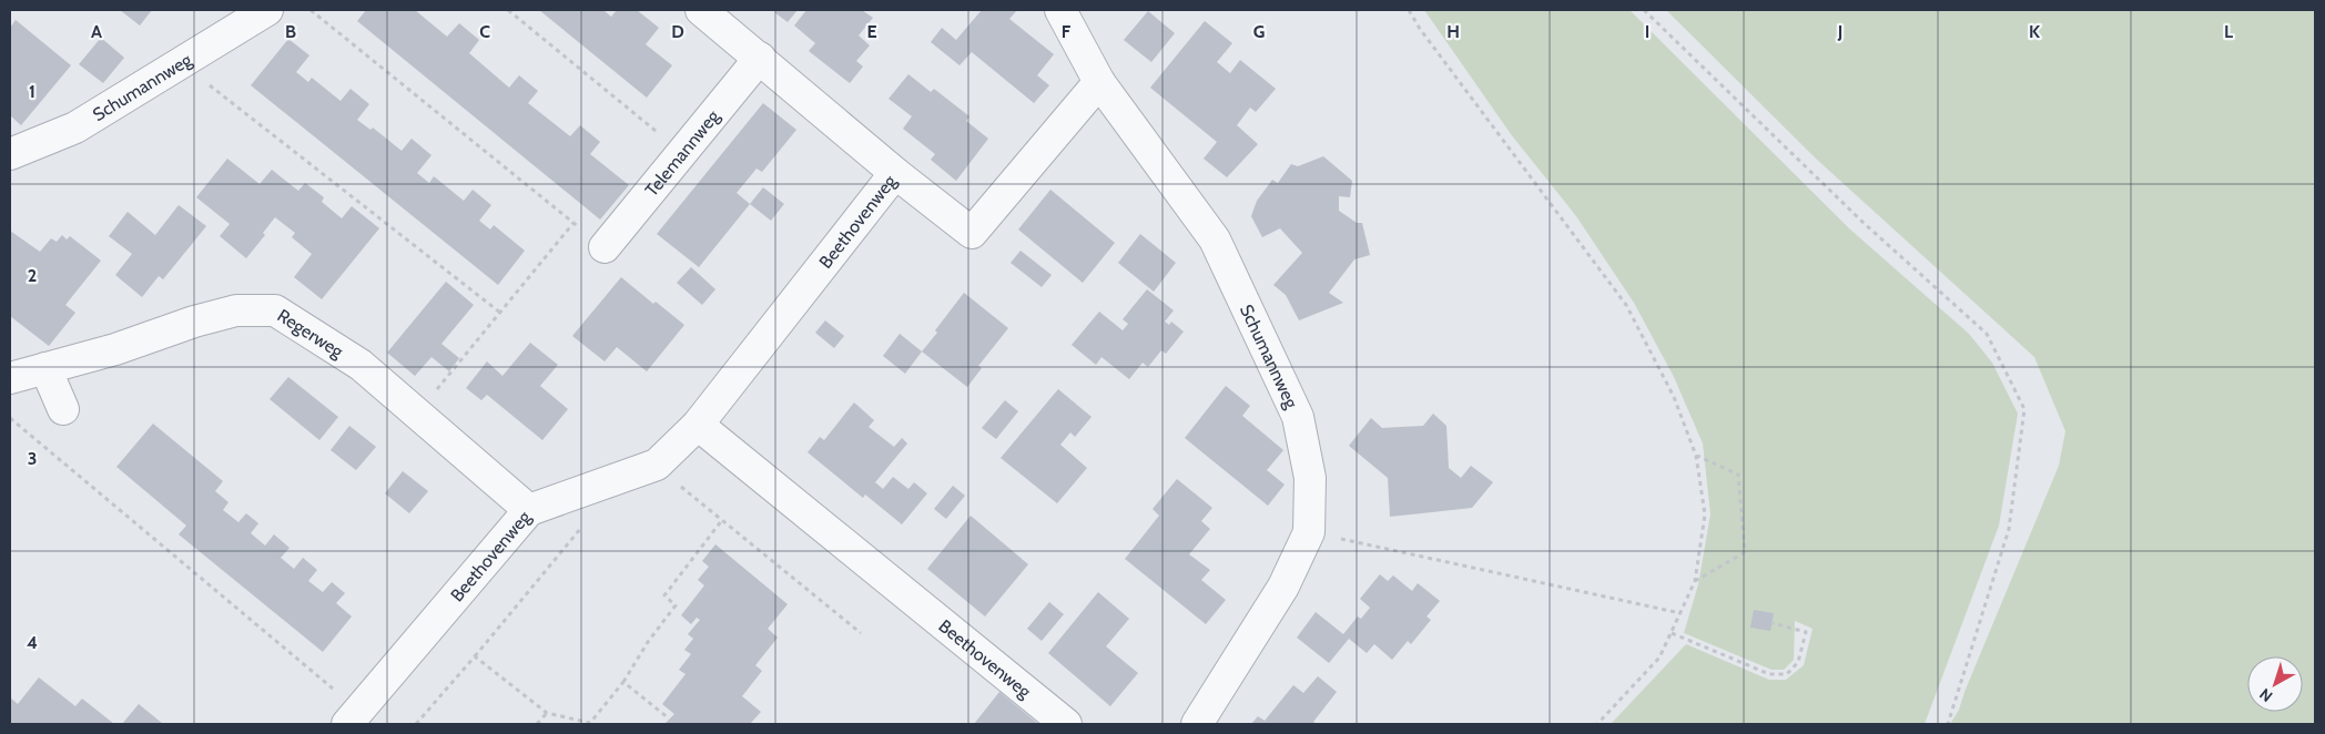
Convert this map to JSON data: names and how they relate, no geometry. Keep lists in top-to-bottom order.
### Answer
{
  "streets": {
    "street": [
      "Schumannweg",
      "Telemannweg",
      "Beethovenweg",
      "Regerweg"
    ]
  },
  "crossings": [
    ["Schumannweg", "Beethovenweg"],
    ["Beethovenweg", "Regerweg"]
  ],
  "north": "bottom left",
  "grid": {
    "columns": [
      "A",
      "B",
      "C",
      "D",
      "E",
      "F",
      "G",
      "H",
      "I",
      "J",
      "K",
      "L"
    ],
    "rows": [
      "1",
      "2",
      "3",
      "4"
    ]
  }
}
